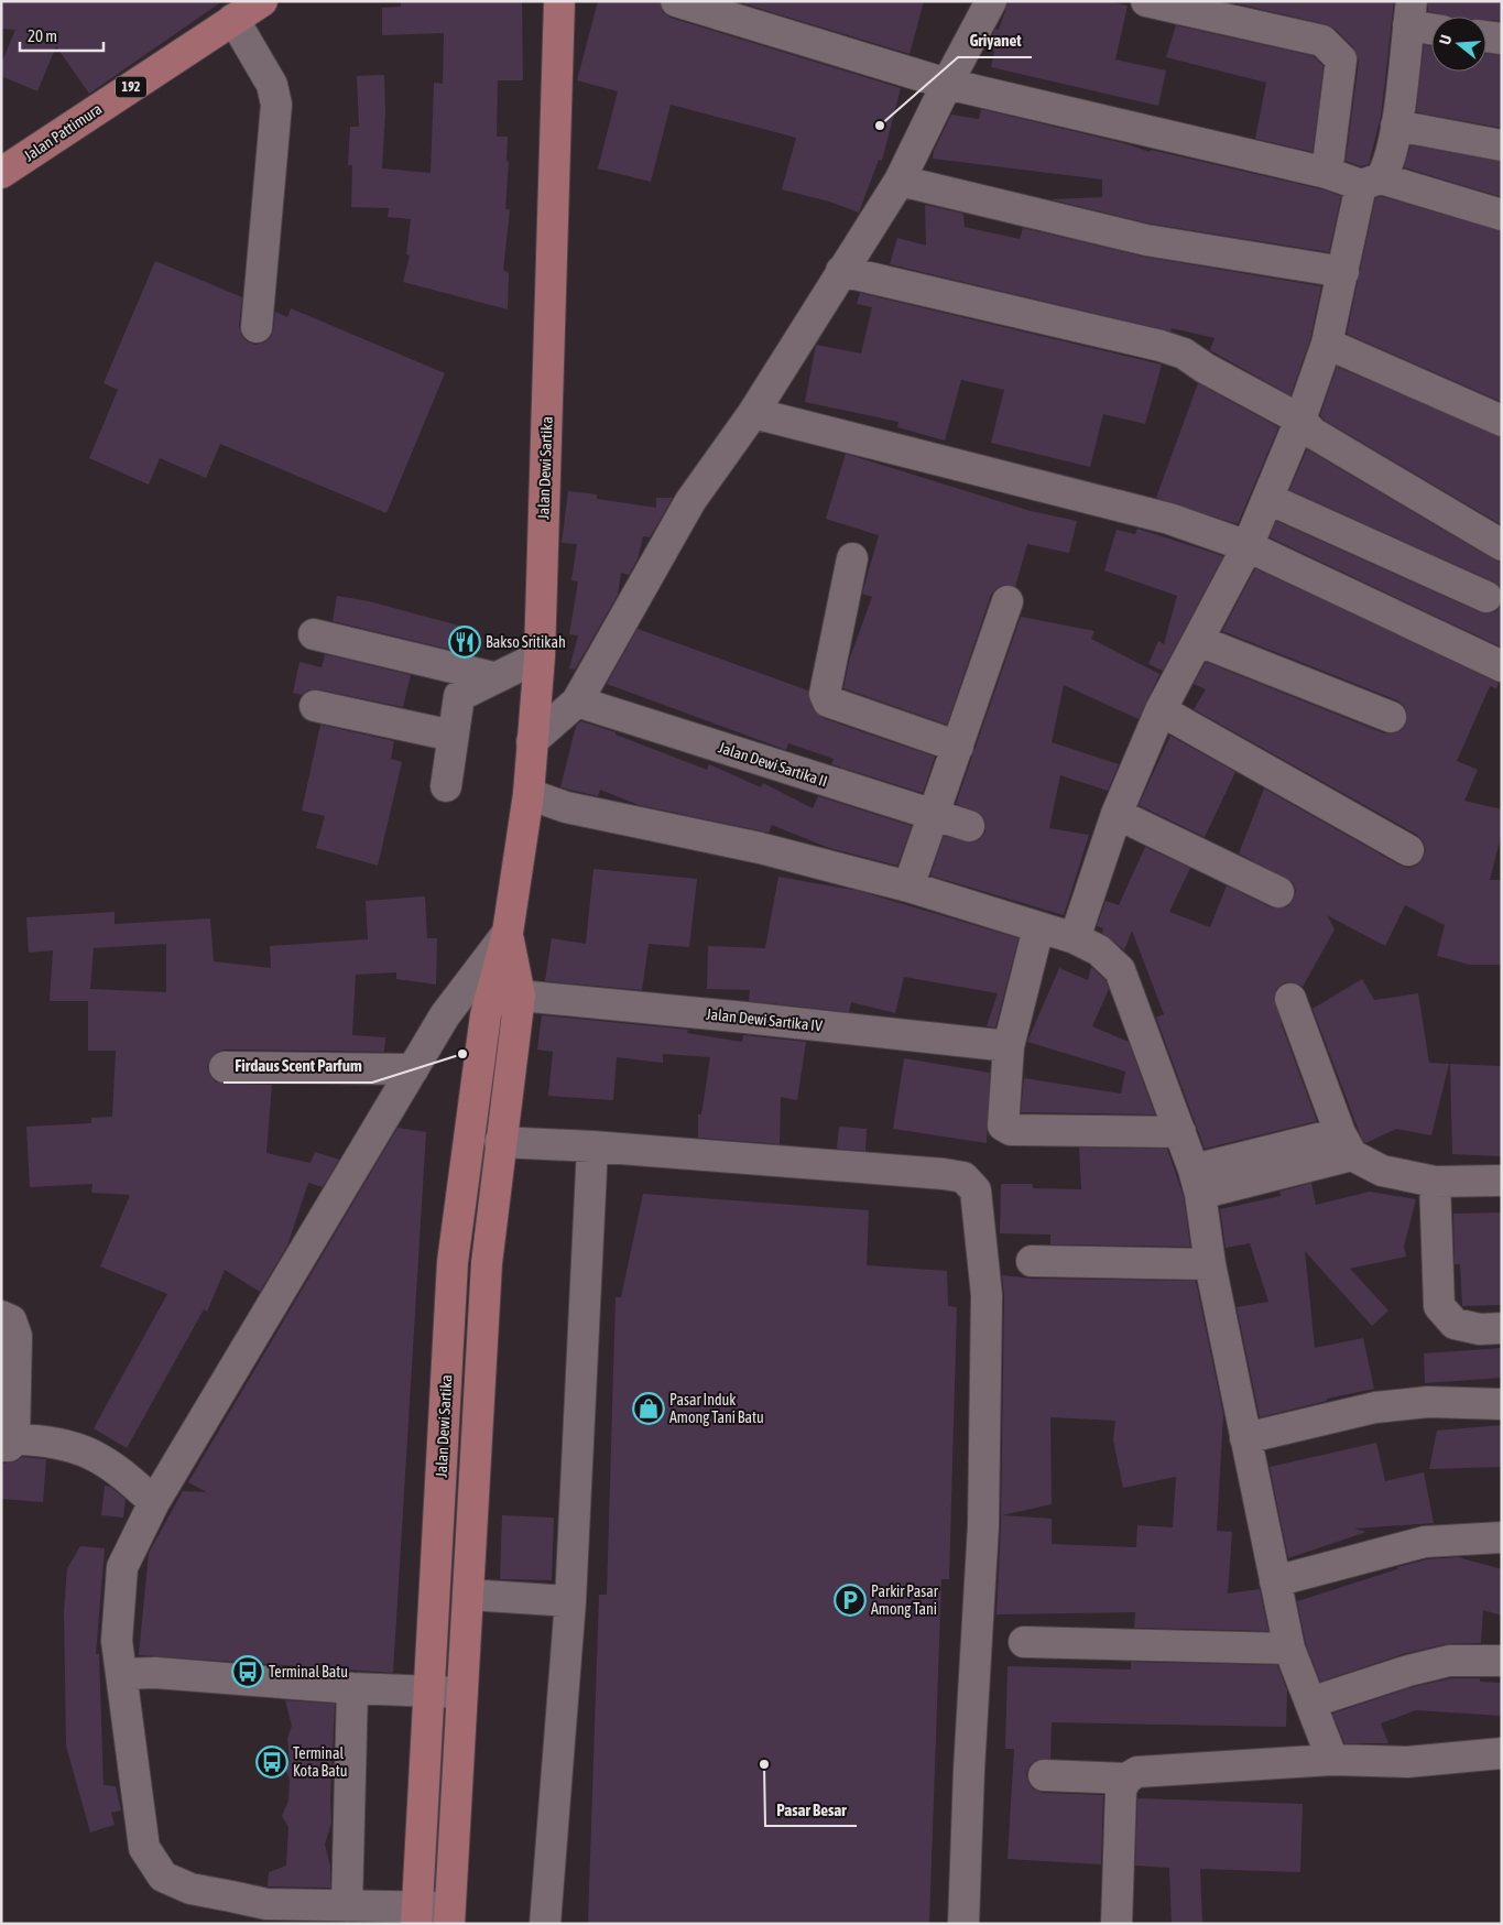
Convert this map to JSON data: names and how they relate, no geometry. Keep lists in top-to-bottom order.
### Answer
{
  "streets": {
    "main road": ["192", "Jalan Pattimura", "Jalan Dewi Sartika"],
    "street": ["Jalan Dewi Sartika II", "Jalan Dewi Sartika IV"]
  },
  "crossings": [
    ["Jalan Dewi Sartika", "Jalan Dewi Sartika IV"]
  ],
  "places": {
    "other": ["Griyanet", "Firdaus Scent Parfum", "Pasar Besar"],
    "restaurant": ["Bakso Sritikah"],
    "shop": ["Pasar Induk Among Tani Batu"],
    "parking": ["Parkir Pasar Among Tani"],
    "bus stop": ["Terminal Batu", "Terminal Kota Batu"]
  },
  "scale_bar": "20 m",
  "north": "left"
}
